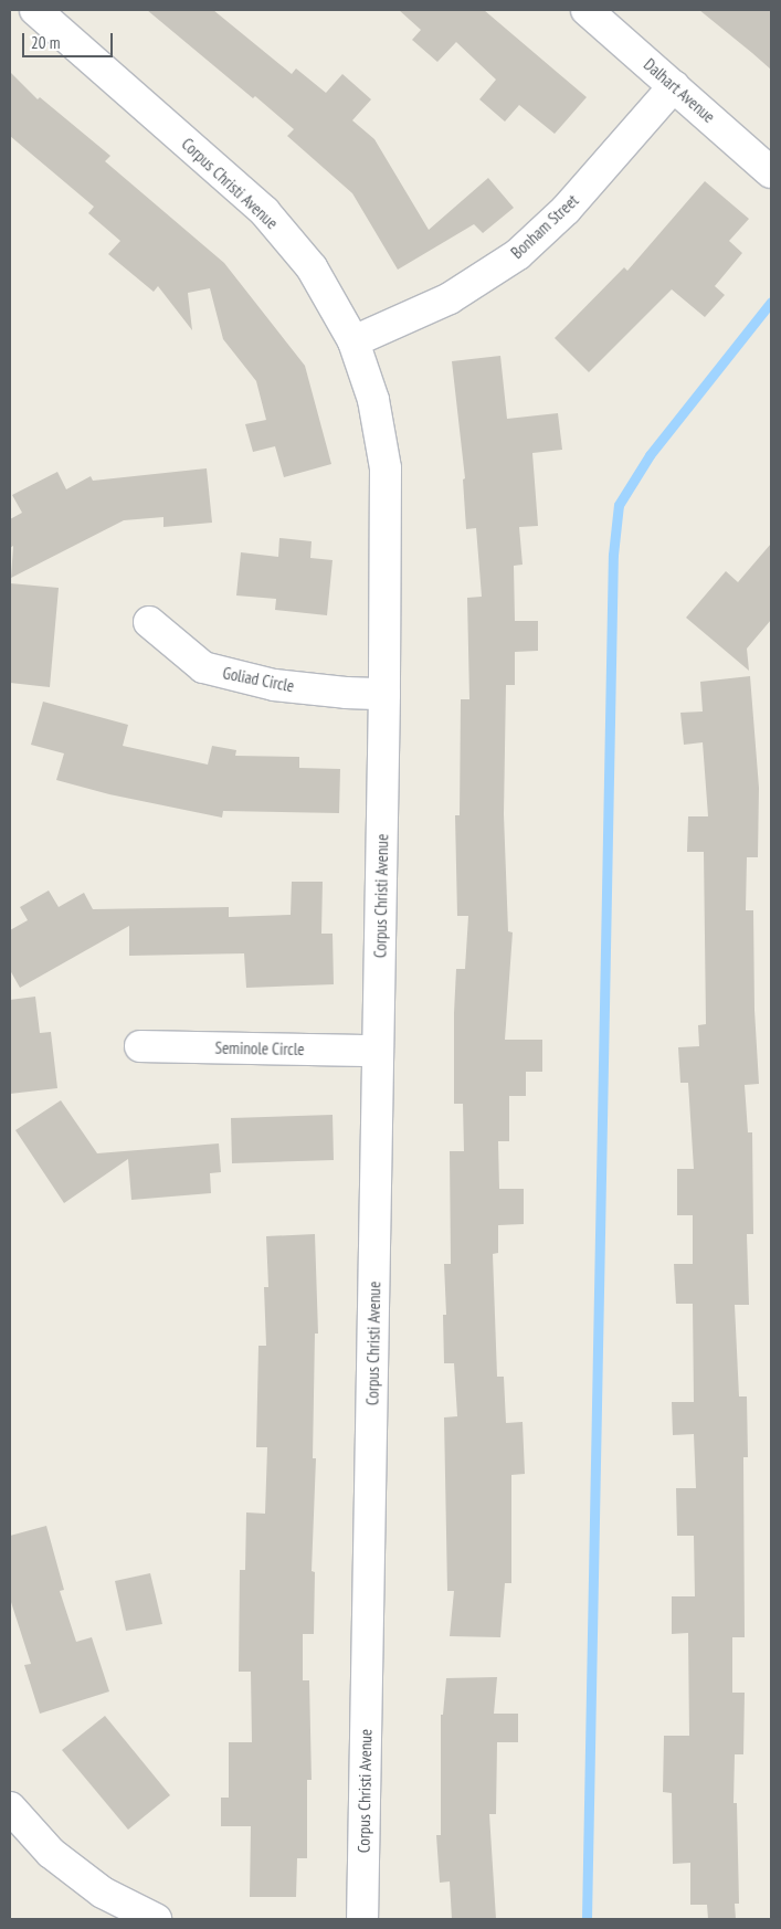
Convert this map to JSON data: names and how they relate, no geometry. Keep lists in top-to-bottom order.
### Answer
{
  "streets": {
    "street": [
      "Dalhart Avenue",
      "Corpus Christi Avenue",
      "Bonham Street",
      "Goliad Circle",
      "Seminole Circle"
    ]
  },
  "crossings": [
    ["Dalhart Avenue", "Bonham Street"],
    ["Corpus Christi Avenue", "Bonham Street"],
    ["Corpus Christi Avenue", "Goliad Circle"],
    ["Corpus Christi Avenue", "Seminole Circle"]
  ],
  "scale_bar": "20 m"
}
